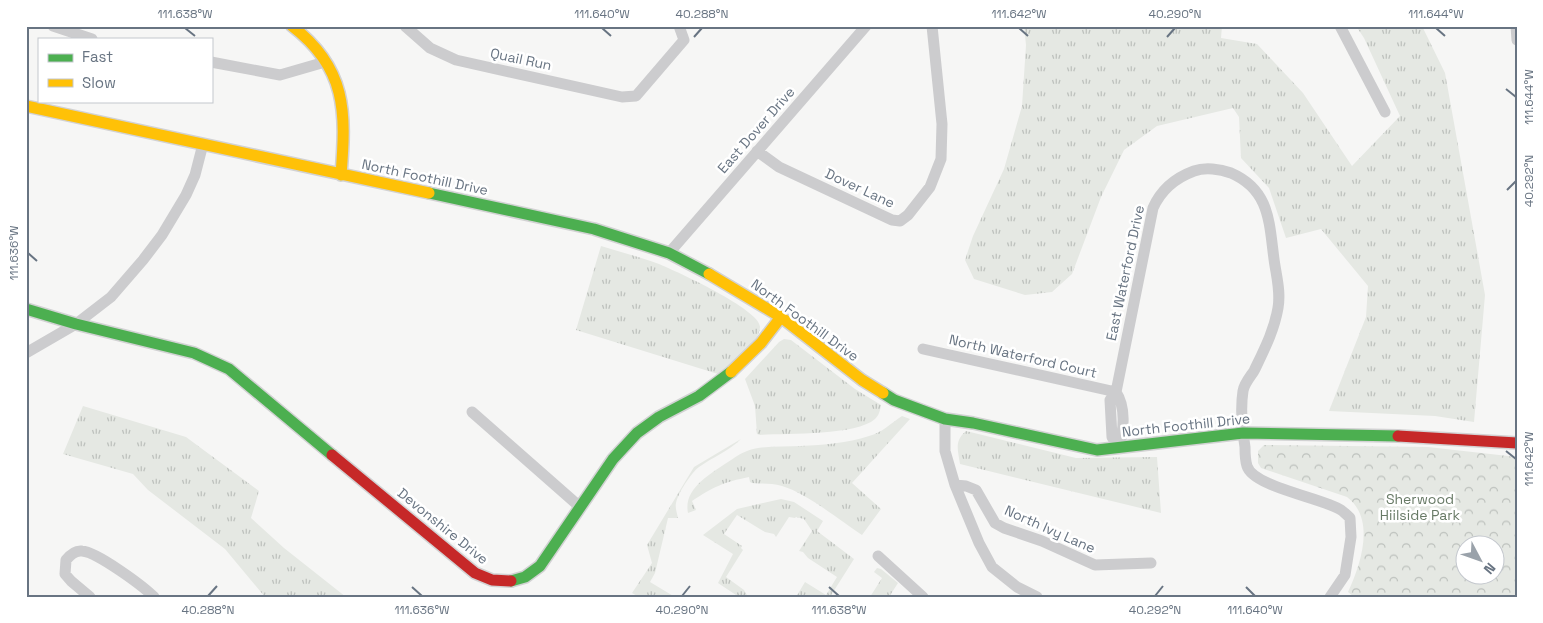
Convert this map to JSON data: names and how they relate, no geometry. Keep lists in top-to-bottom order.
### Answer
{
  "streets": {
    "street": [
      "Quail Run",
      "East Dover Drive",
      "North Foothill Drive",
      "Dover Lane",
      "East Waterford Drive",
      "North Waterford Court",
      "Devonshire Drive",
      "North Ivy Lane"
    ]
  },
  "crossings": [
    ["East Dover Drive", "North Foothill Drive"],
    ["East Dover Drive", "Dover Lane"],
    ["North Foothill Drive", "East Waterford Drive"],
    ["North Foothill Drive", "Devonshire Drive"],
    ["East Waterford Drive", "North Waterford Court"]
  ],
  "parks": ["Sherwood Hiilside Park"],
  "legend": ["Fast", "Slow"],
  "north": "bottom right",
  "coordinates": [
    "111.638°W",
    "111.640°W",
    "40.288°N",
    "111.642°W",
    "40.290°N",
    "111.644°W",
    "40.292°N",
    "111.636°W"
  ]
}
